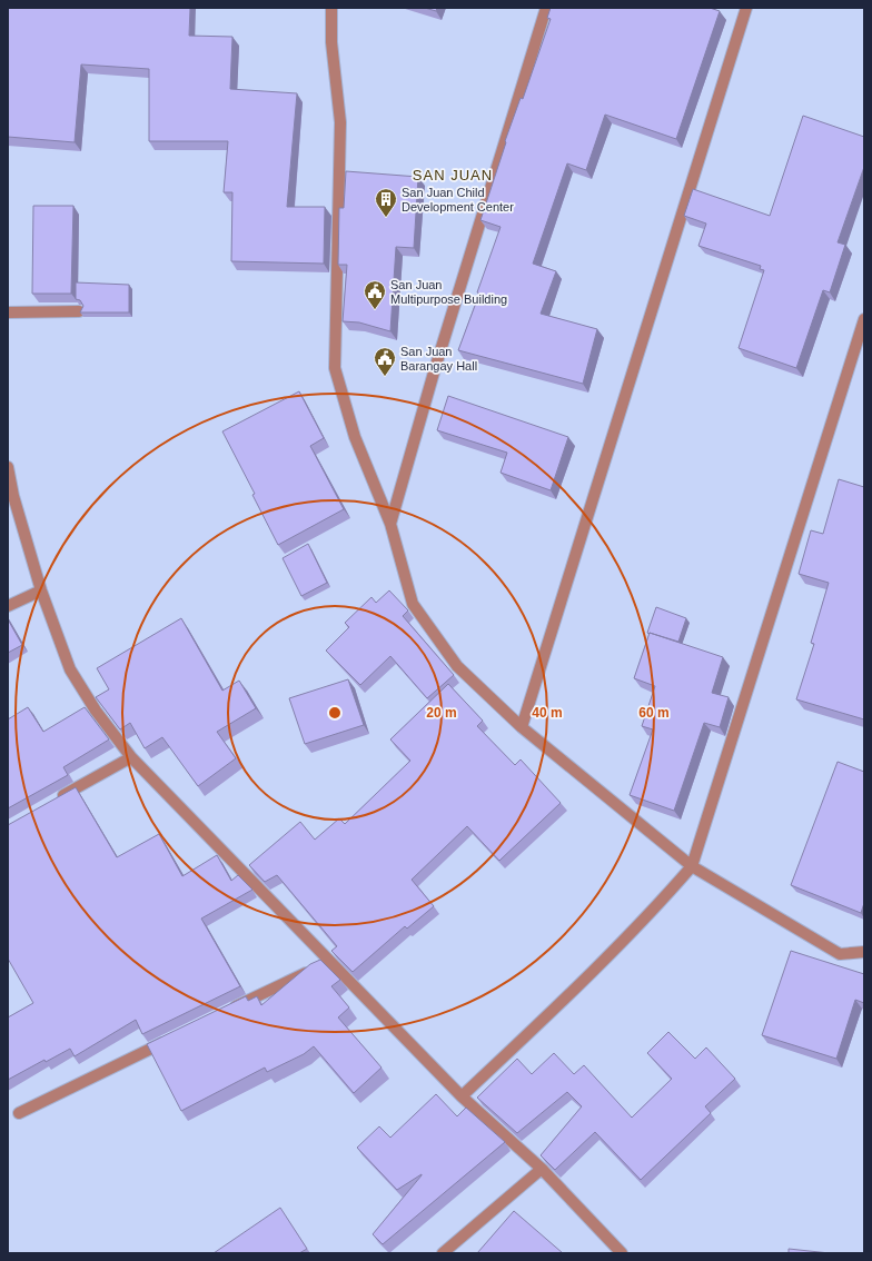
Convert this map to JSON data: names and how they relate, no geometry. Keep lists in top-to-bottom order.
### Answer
{
  "districts": ["SAN JUAN"],
  "places": {
    "building": ["San Juan Child Development Center"],
    "public building": ["San Juan Multipurpose Building", "San Juan Barangay Hall"]
  },
  "rings": ["20 m", "40 m", "60 m"]
}
